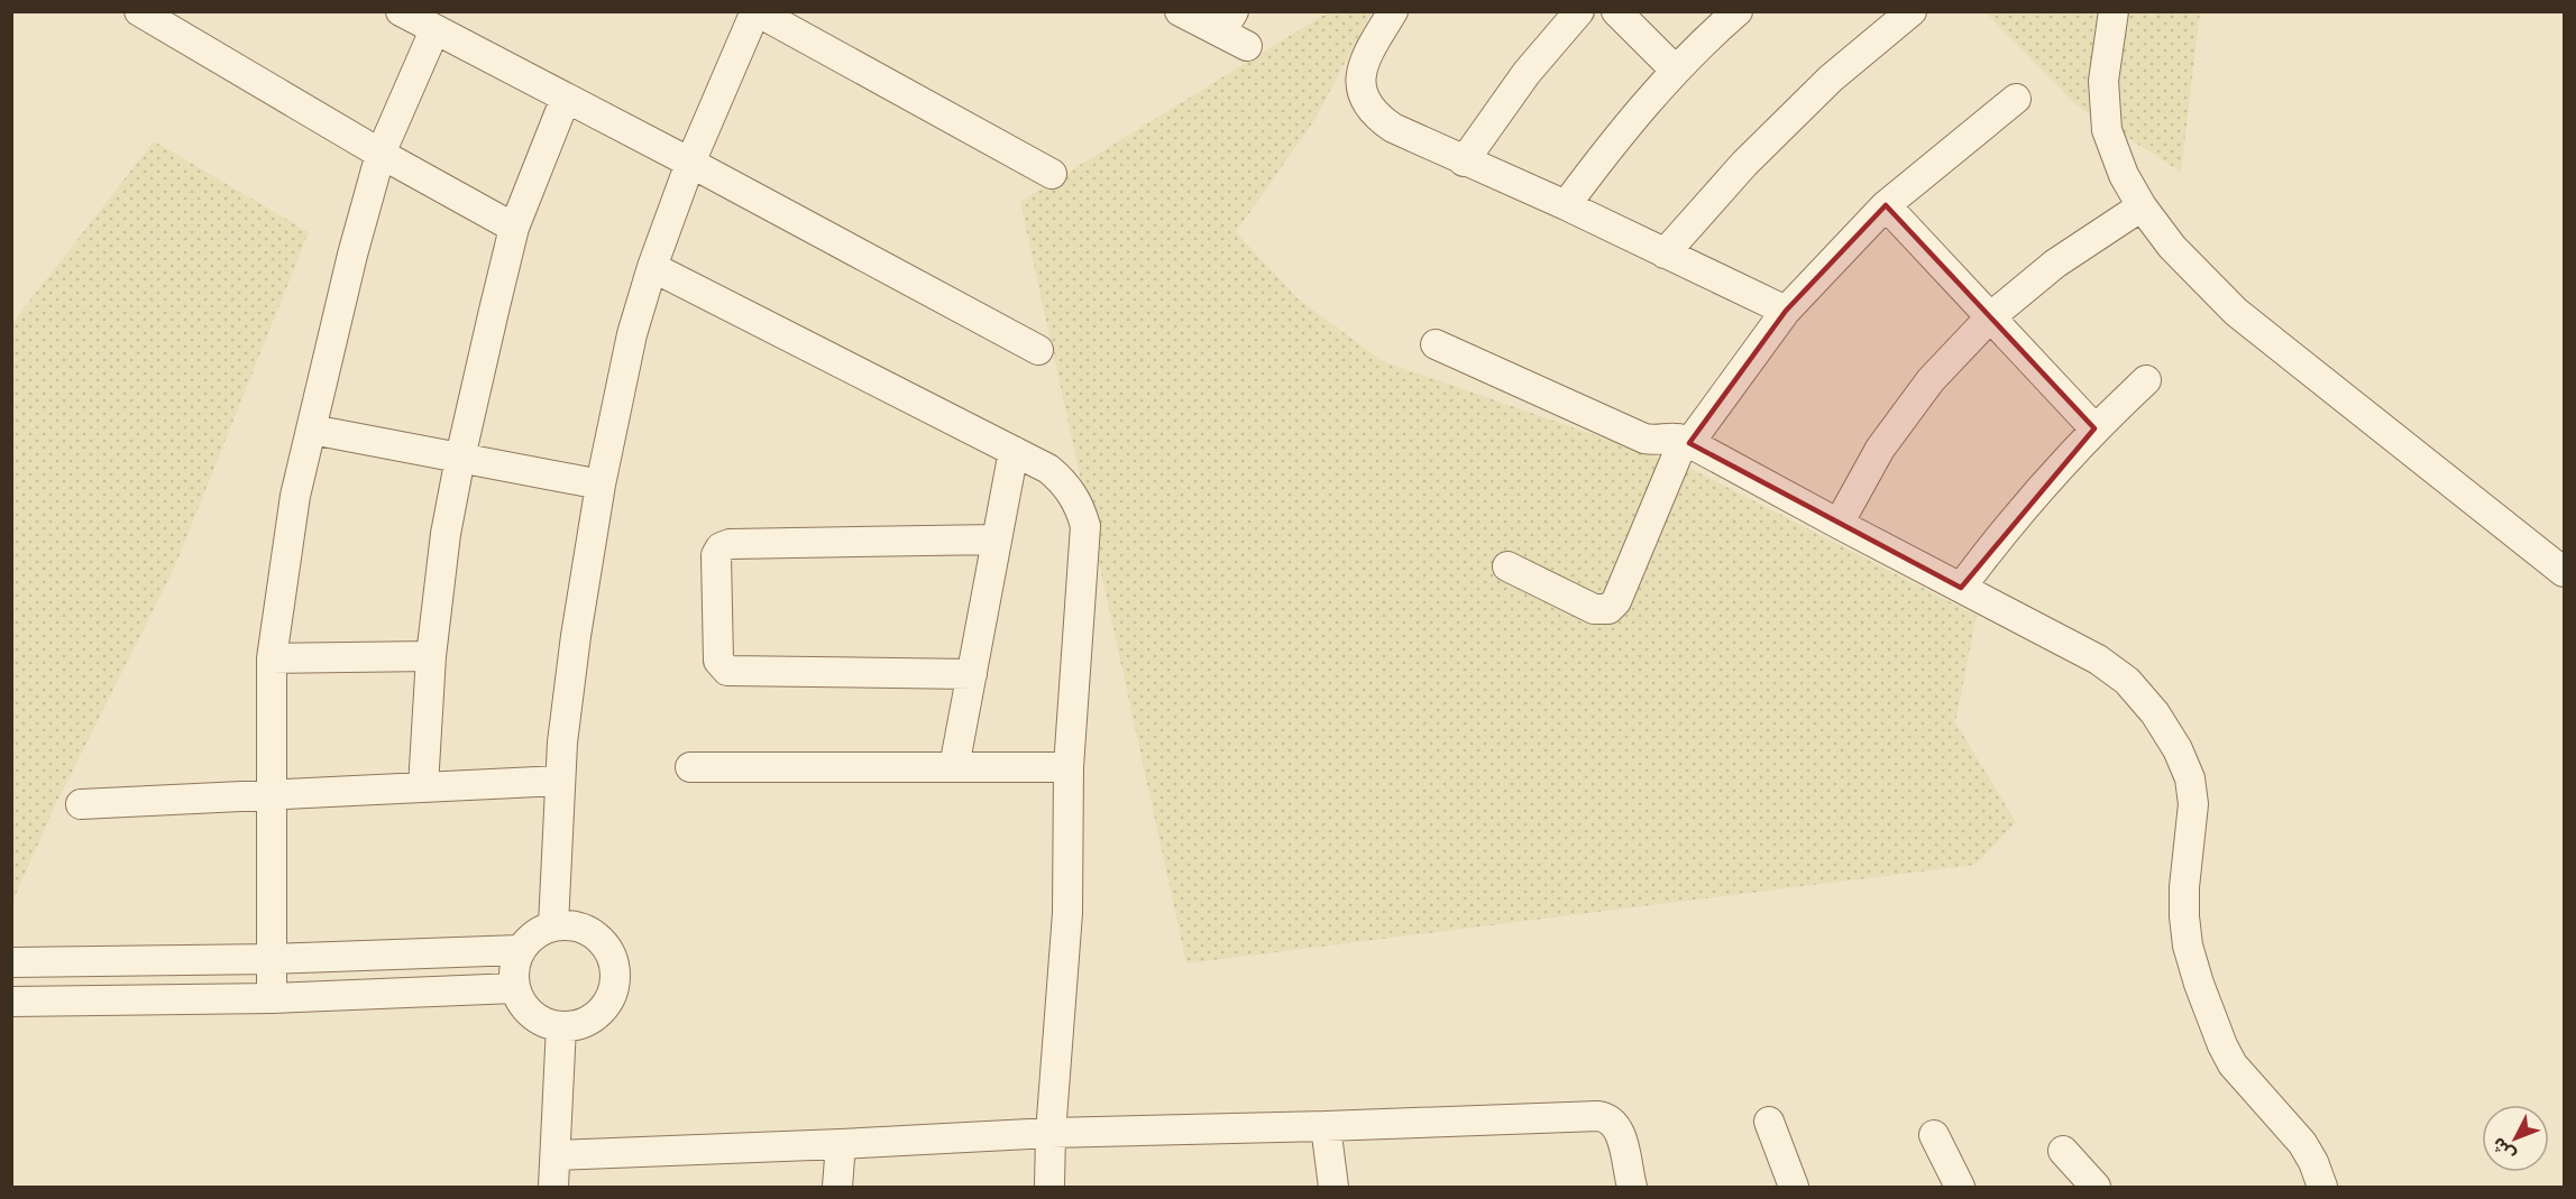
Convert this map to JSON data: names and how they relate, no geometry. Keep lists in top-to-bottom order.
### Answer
{
  "north": "bottom left"
}
